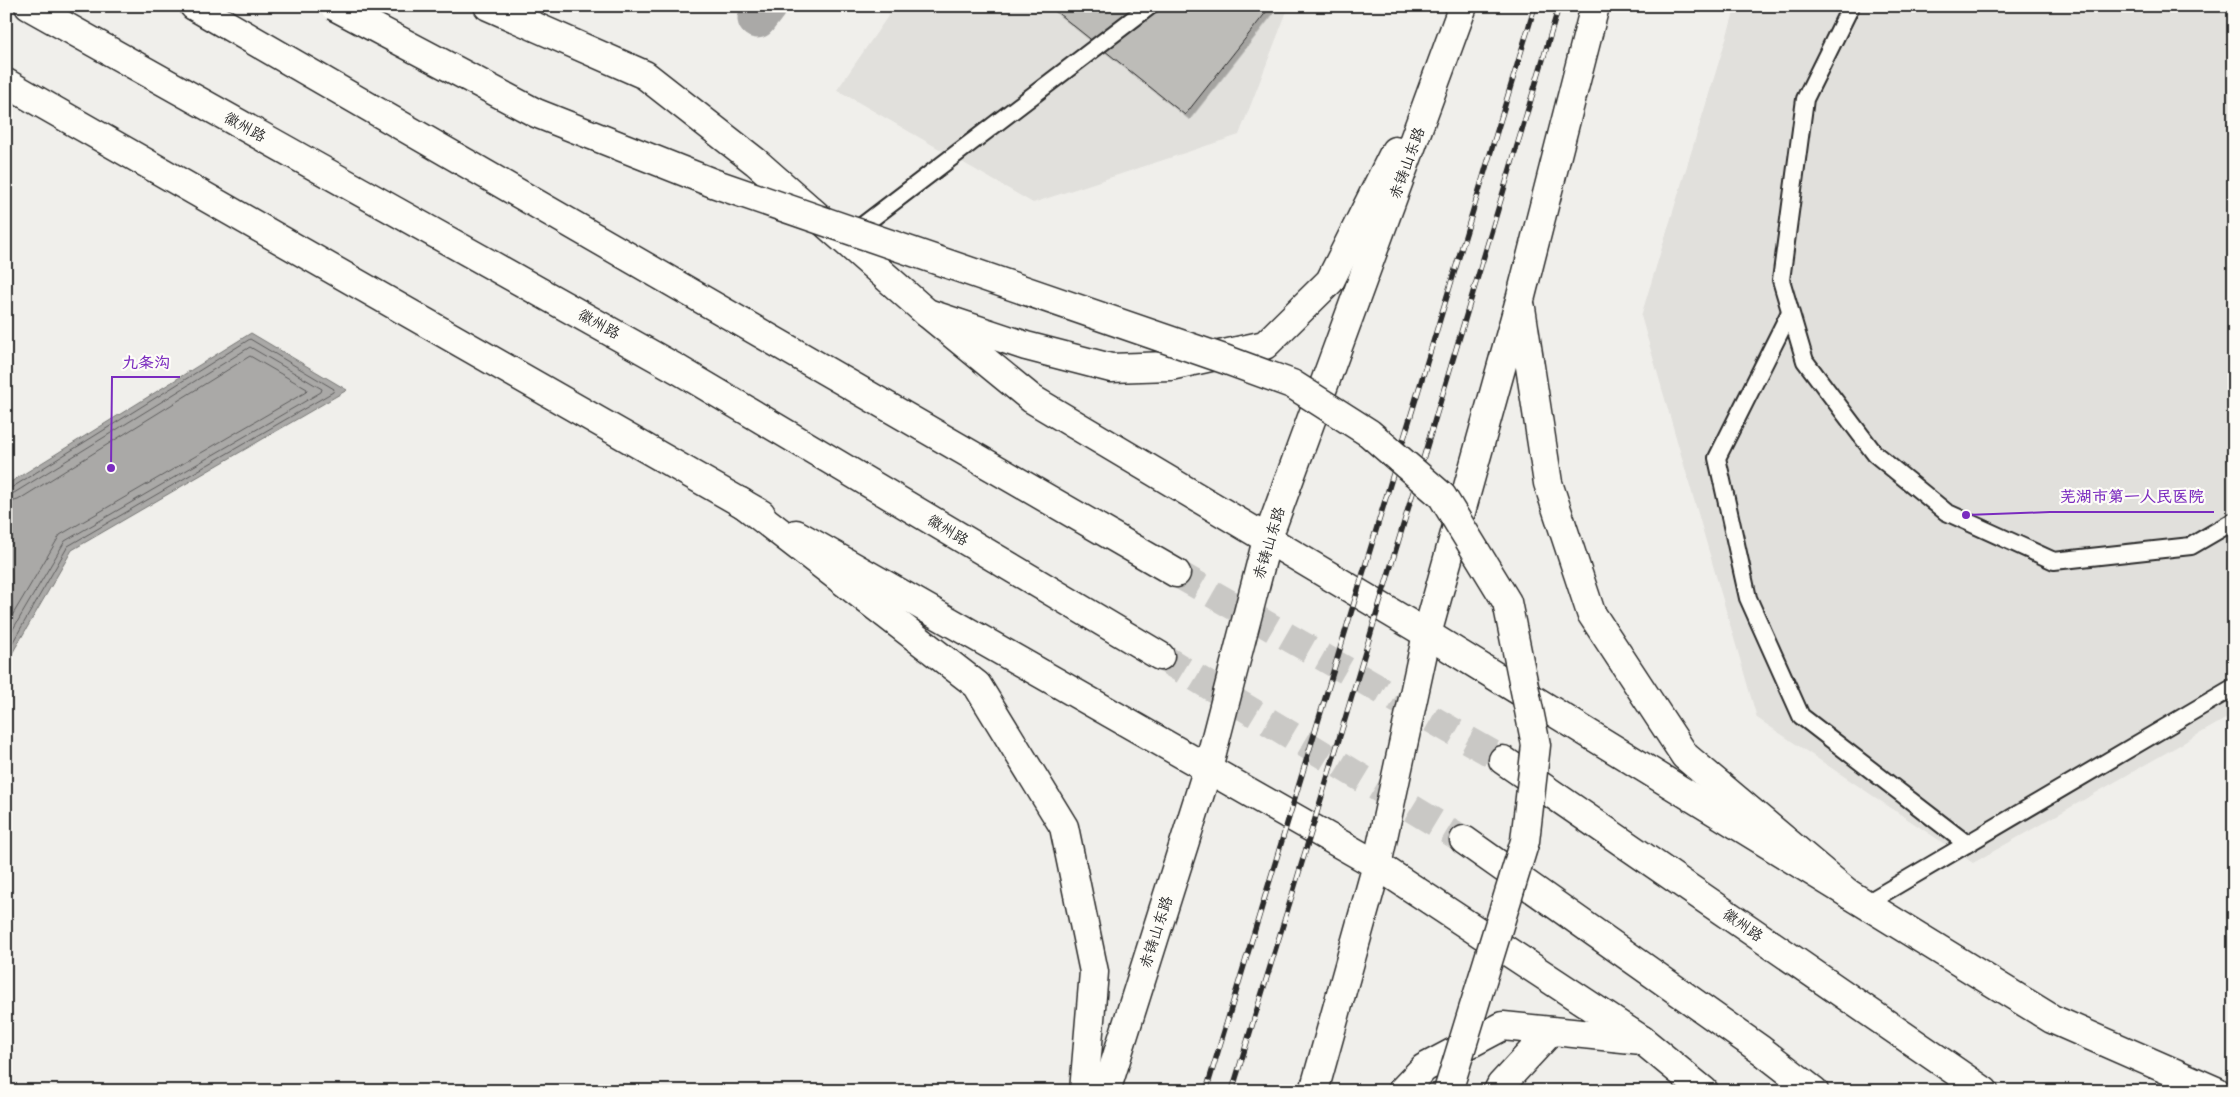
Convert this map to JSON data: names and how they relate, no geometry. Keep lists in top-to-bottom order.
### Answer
{
  "streets": {
    "main road": ["徽州路", "赤铸山东路"]
  },
  "places": ["九条沟", "芜湖市第一人民医院"]
}
